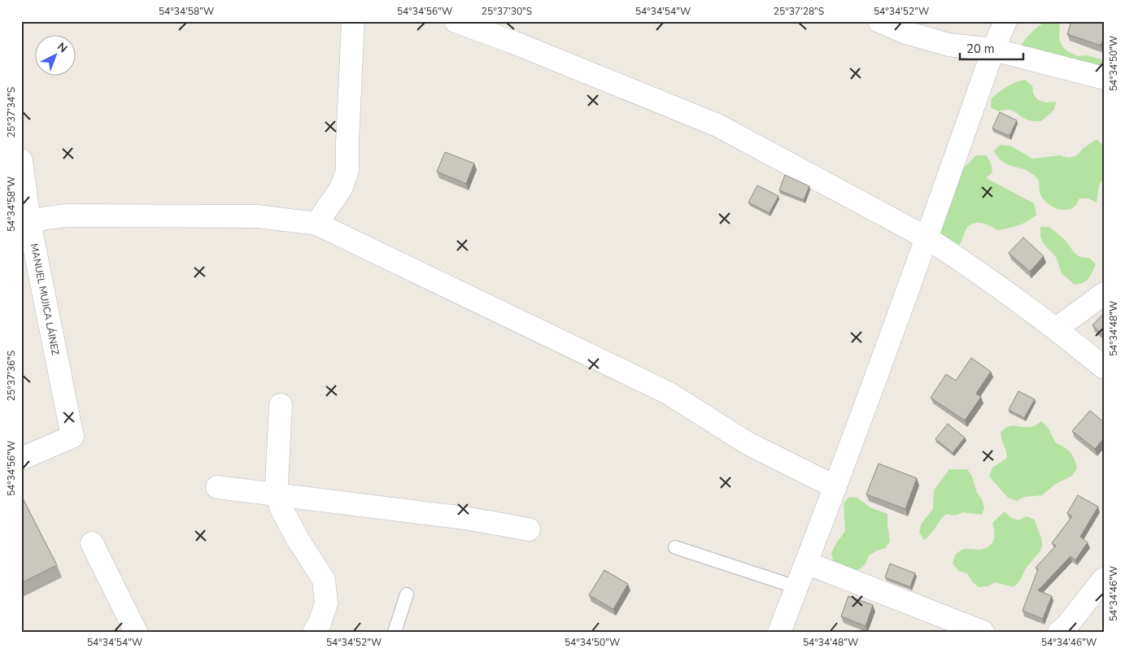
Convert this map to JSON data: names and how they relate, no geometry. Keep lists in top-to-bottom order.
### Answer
{
  "streets": {
    "street": ["MANUEL MUJICA LÁINEZ"]
  },
  "scale_bar": "20 m",
  "north": "top right",
  "coordinates": [
    "54°34'58\"W",
    "54°34'56\"W",
    "25°37'30\"S",
    "54°34'54\"W",
    "25°37'28\"S",
    "54°34'52\"W",
    "54°34'50\"W",
    "25°37'34\"S",
    "54°34'48\"W",
    "25°37'36\"S",
    "54°34'46\"W"
  ]
}
